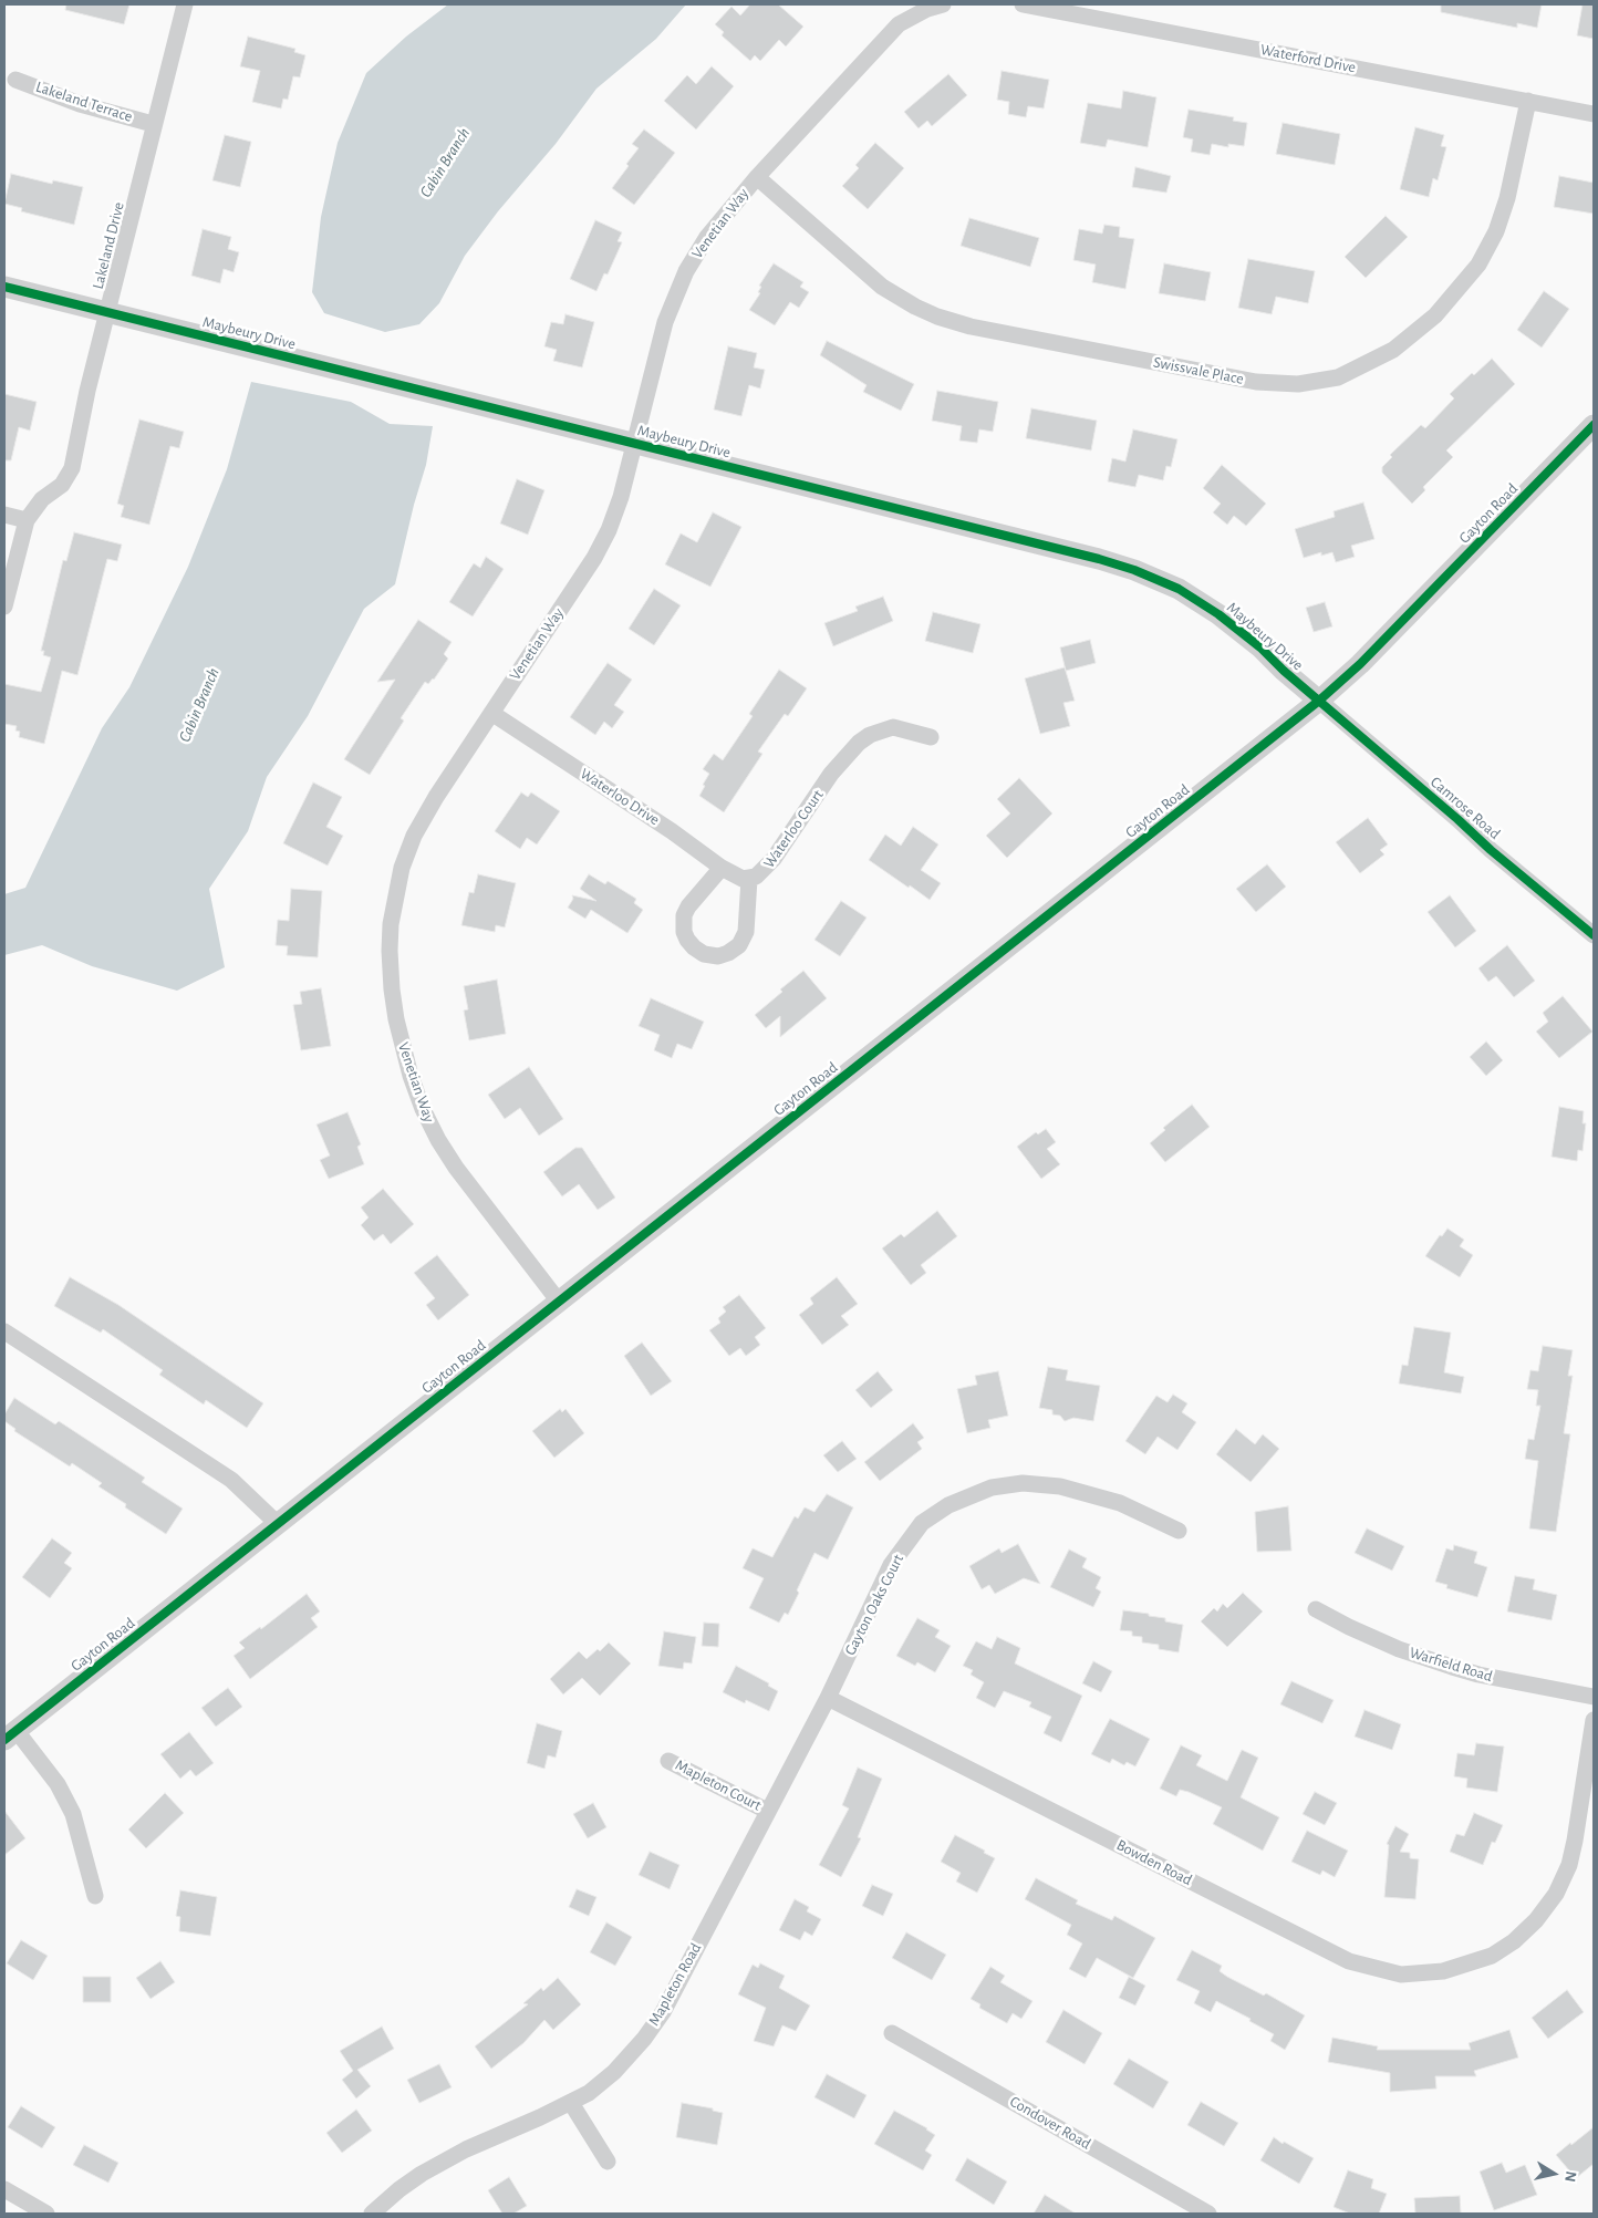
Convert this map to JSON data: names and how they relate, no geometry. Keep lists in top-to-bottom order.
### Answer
{
  "streets": {
    "street": [
      "Waterford Drive",
      "Lakeland Terrace",
      "Venetian Way",
      "Lakeland Drive",
      "Maybeury Drive",
      "Swissvale Place",
      "Gayton Road",
      "Waterloo Drive",
      "Camrose Road",
      "Waterloo Court",
      "Gayton Oaks Court",
      "Warfield Road",
      "Mapleton Court",
      "Bowden Road",
      "Mapleton Road",
      "Condover Road"
    ]
  },
  "crossings": [
    ["Waterford Drive", "Swissvale Place"],
    ["Lakeland Terrace", "Lakeland Drive"],
    ["Venetian Way", "Maybeury Drive"],
    ["Venetian Way", "Swissvale Place"],
    ["Venetian Way", "Gayton Road"],
    ["Venetian Way", "Waterloo Drive"],
    ["Lakeland Drive", "Maybeury Drive"],
    ["Maybeury Drive", "Gayton Road"],
    ["Maybeury Drive", "Camrose Road"],
    ["Gayton Road", "Camrose Road"],
    ["Waterloo Drive", "Waterloo Court"],
    ["Gayton Oaks Court", "Bowden Road"],
    ["Gayton Oaks Court", "Mapleton Road"],
    ["Mapleton Court", "Mapleton Road"],
    ["Bowden Road", "Mapleton Road"]
  ],
  "water": ["Cabin Branch"],
  "north": "right"
}
